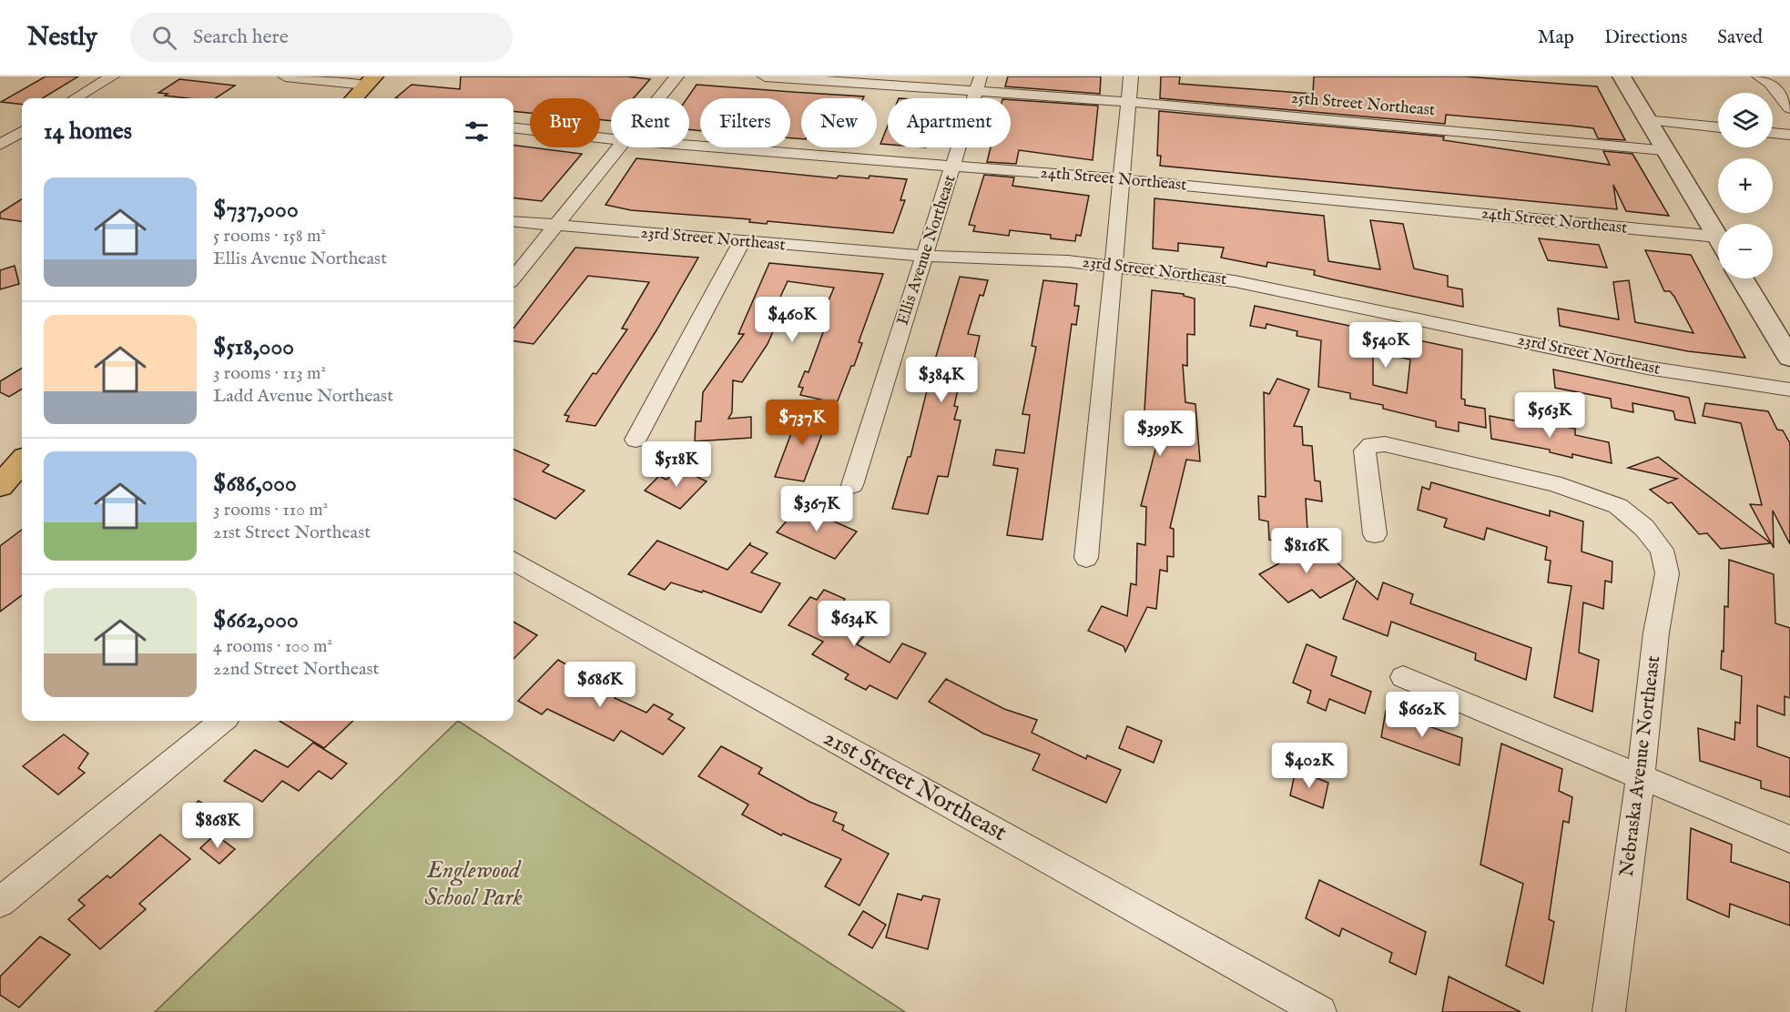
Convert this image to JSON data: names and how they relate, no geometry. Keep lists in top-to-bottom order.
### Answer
{
  "streets": {
    "street": [
      "25th Street Northeast",
      "24th Street Northeast",
      "23rd Street Northeast",
      "Ellis Avenue Northeast",
      "Nebraska Avenue Northeast",
      "21st Street Northeast"
    ]
  },
  "crossings": [
    ["25th Street Northeast", "Ellis Avenue Northeast"],
    ["24th Street Northeast", "Ellis Avenue Northeast"],
    ["23rd Street Northeast", "Ellis Avenue Northeast"]
  ],
  "parks": ["Englewood School Park"],
  "page": {
    "header": "Nestly",
    "search": "Search here",
    "nav": ["Map", "Directions", "Saved"],
    "map_buttons": ["+", "−"],
    "chip": [
      "Buy",
      "Rent",
      "Filters",
      "New",
      "Apartment"
    ],
    "heading": "14 homes",
    "list": [
      {
        "name": "$737,000",
        "note": "5 rooms · 158 m² · Ellis Avenue Northeast"
      },
      {
        "name": "$518,000",
        "note": "3 rooms · 113 m² · Ladd Avenue Northeast"
      },
      {
        "name": "$686,000",
        "note": "3 rooms · 110 m² · 21st Street Northeast"
      },
      {
        "name": "$662,000",
        "note": "4 rooms · 100 m² · 22nd Street Northeast"
      }
    ],
    "price": [
      "$460K",
      "$540K",
      "$384K",
      "$563K",
      "$737K",
      "$399K",
      "$518K",
      "$367K",
      "$816K",
      "$634K",
      "$686K",
      "$662K",
      "$402K",
      "$868K"
    ]
  }
}
